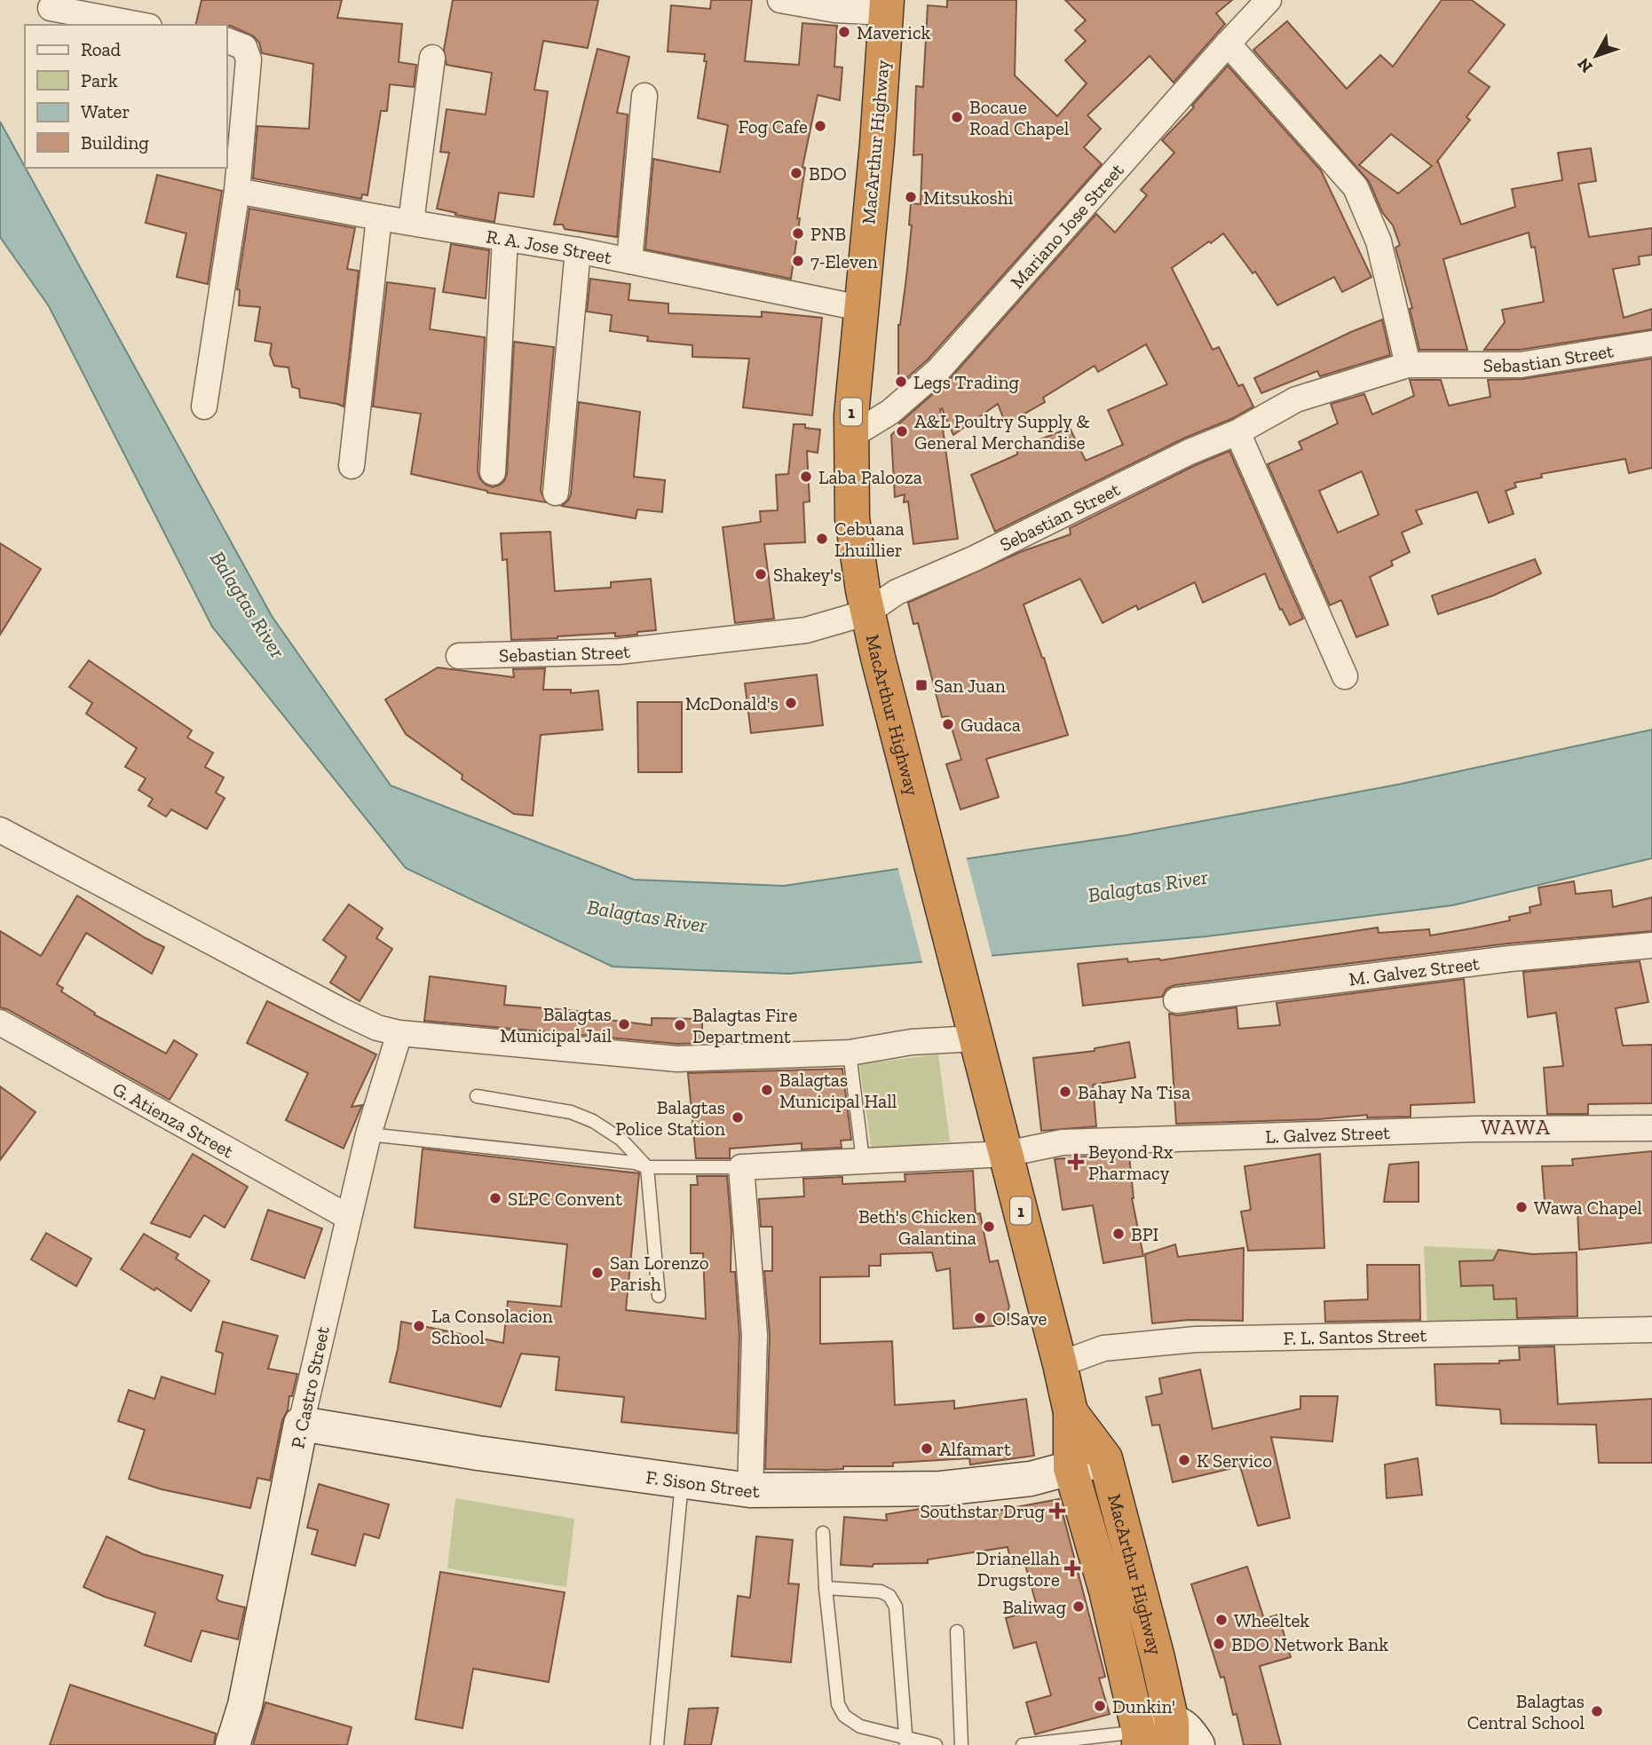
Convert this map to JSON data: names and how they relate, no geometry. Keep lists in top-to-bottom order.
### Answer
{
  "streets": {
    "highway": ["MacArthur Highway", "1"],
    "street": [
      "Mariano Jose Street",
      "R. A. Jose Street",
      "Sebastian Street",
      "M. Galvez Street",
      "G. Atienza Street",
      "L. Galvez Street",
      "F. L. Santos Street",
      "P. Castro Street",
      "F. Sison Street"
    ]
  },
  "crossings": [
    ["MacArthur Highway", "Mariano Jose Street"],
    ["MacArthur Highway", "R. A. Jose Street"],
    ["MacArthur Highway", "Sebastian Street"],
    ["MacArthur Highway", "L. Galvez Street"],
    ["MacArthur Highway", "F. L. Santos Street"],
    ["MacArthur Highway", "F. Sison Street"],
    ["G. Atienza Street", "P. Castro Street"],
    ["P. Castro Street", "F. Sison Street"]
  ],
  "districts": ["WAWA"],
  "water": ["Balagtas River"],
  "places": {
    "other": [
      "Maverick",
      "Bocaue Road Chapel",
      "Fog Cafe",
      "BDO",
      "Mitsukoshi",
      "PNB",
      "7-Eleven",
      "Legs Trading",
      "A&L Poultry Supply & General Merchandise",
      "Laba Palooza",
      "Cebuana Lhuillier",
      "Shakey's",
      "McDonald's",
      "Gudaca",
      "Balagtas Municipal Jail",
      "Balagtas Fire Department",
      "Balagtas Municipal Hall",
      "Bahay Na Tisa",
      "Balagtas Police Station",
      "SLPC Convent",
      "Wawa Chapel",
      "Beth's Chicken Galantina",
      "BPI",
      "San Lorenzo Parish",
      "O!Save",
      "La Consolacion School",
      "Alfamart",
      "K Servico",
      "Baliwag",
      "Wheeltek",
      "BDO Network Bank",
      "Dunkin'",
      "Balagtas Central School"
    ],
    "transit": ["San Juan"],
    "health": ["Beyond Rx Pharmacy", "Southstar Drug", "Drianellah Drugstore"]
  },
  "legend": [
    "Road",
    "Park",
    "Water",
    "Building"
  ],
  "north": "bottom left"
}
